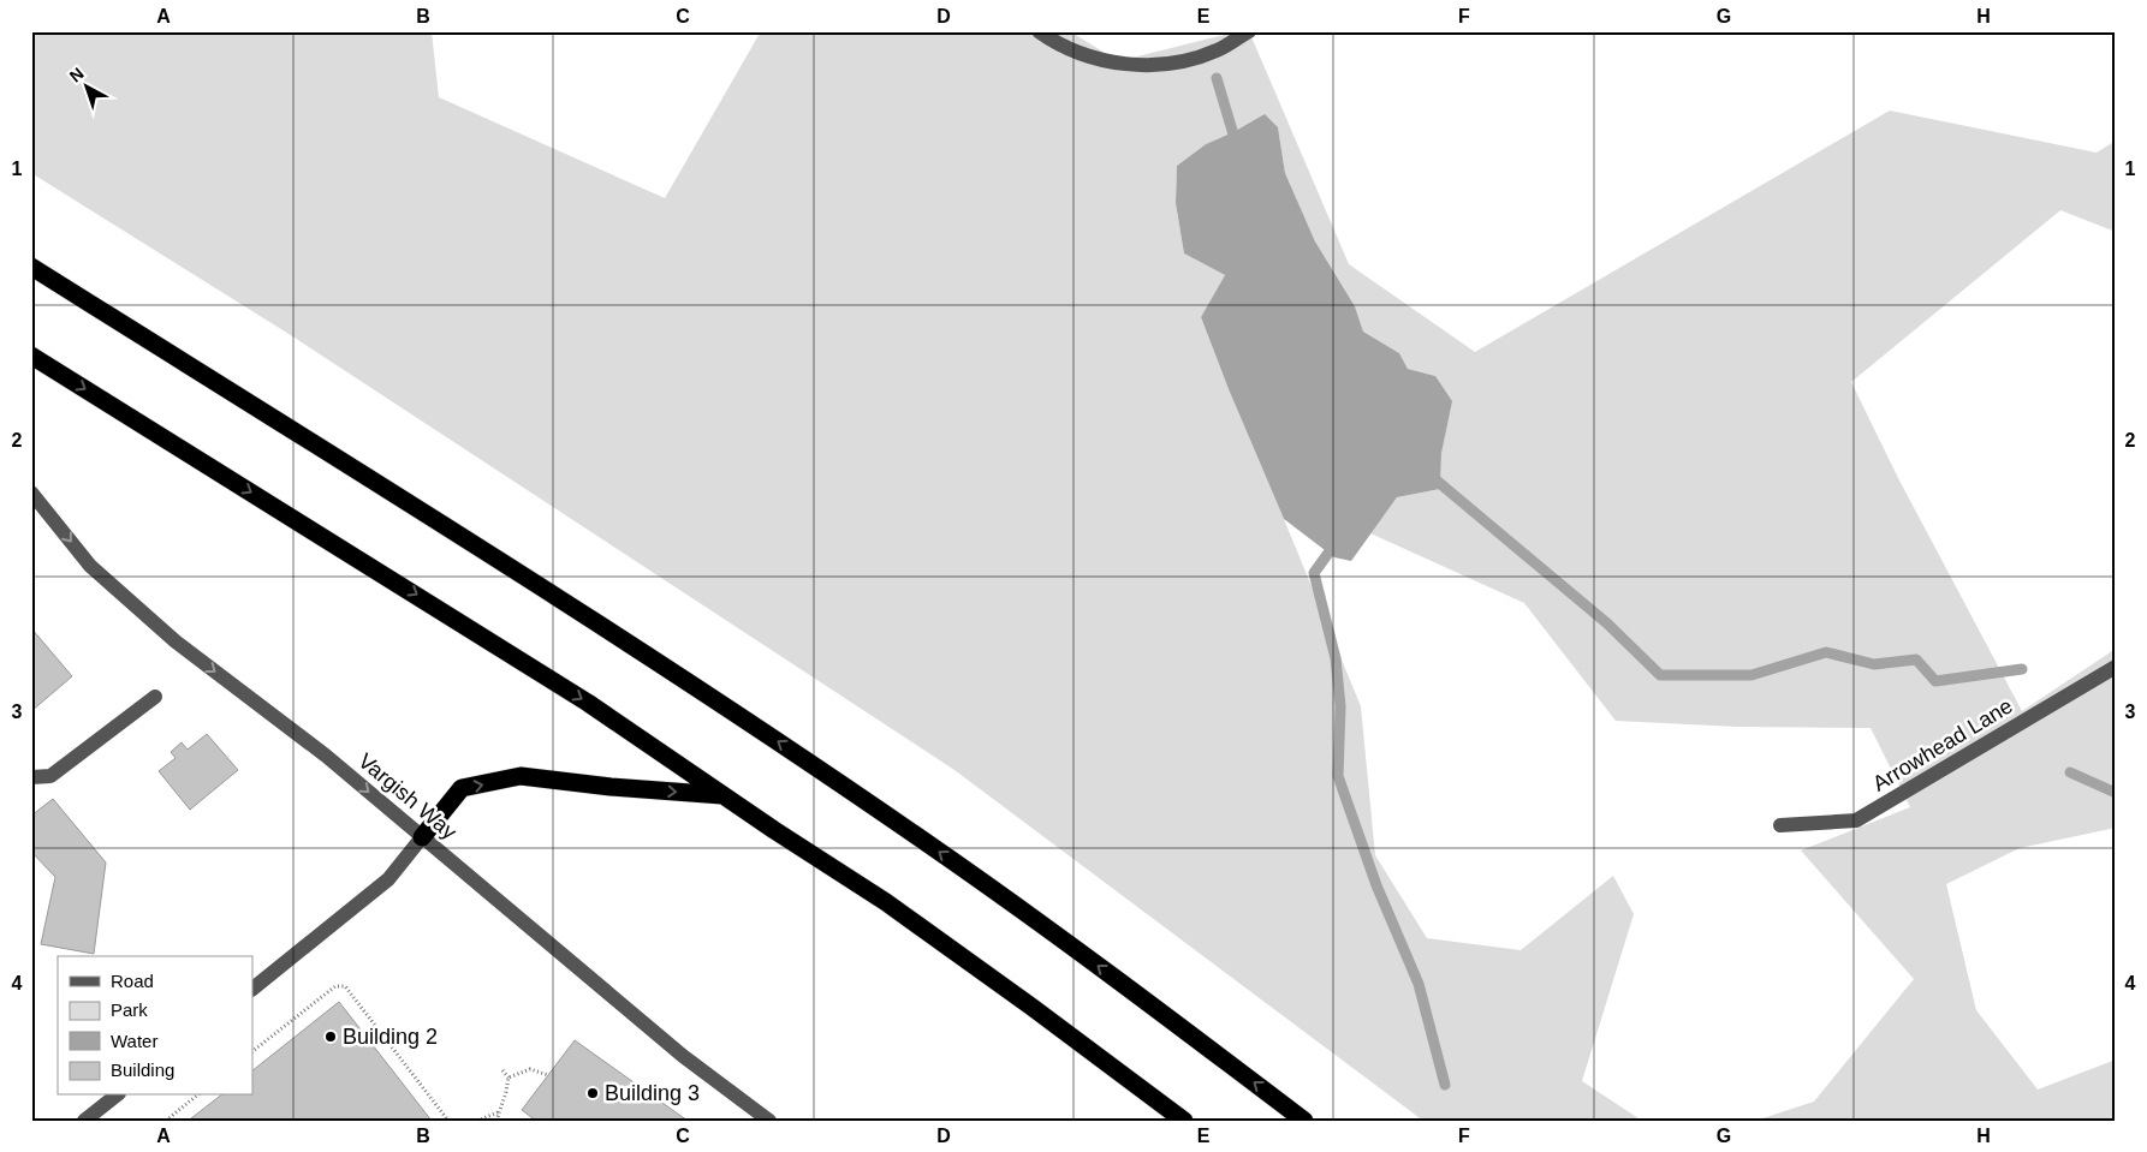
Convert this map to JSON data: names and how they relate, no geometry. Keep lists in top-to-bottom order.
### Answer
{
  "streets": {
    "street": ["Arrowhead Lane", "Vargish Way"]
  },
  "one_way": ["Vargish Way"],
  "places": ["Building 2", "Building 3"],
  "legend": [
    "Road",
    "Park",
    "Water",
    "Building"
  ],
  "north": "top left",
  "grid": {
    "columns": [
      "A",
      "B",
      "C",
      "D",
      "E",
      "F",
      "G",
      "H"
    ],
    "rows": [
      "1",
      "2",
      "3",
      "4"
    ]
  }
}
